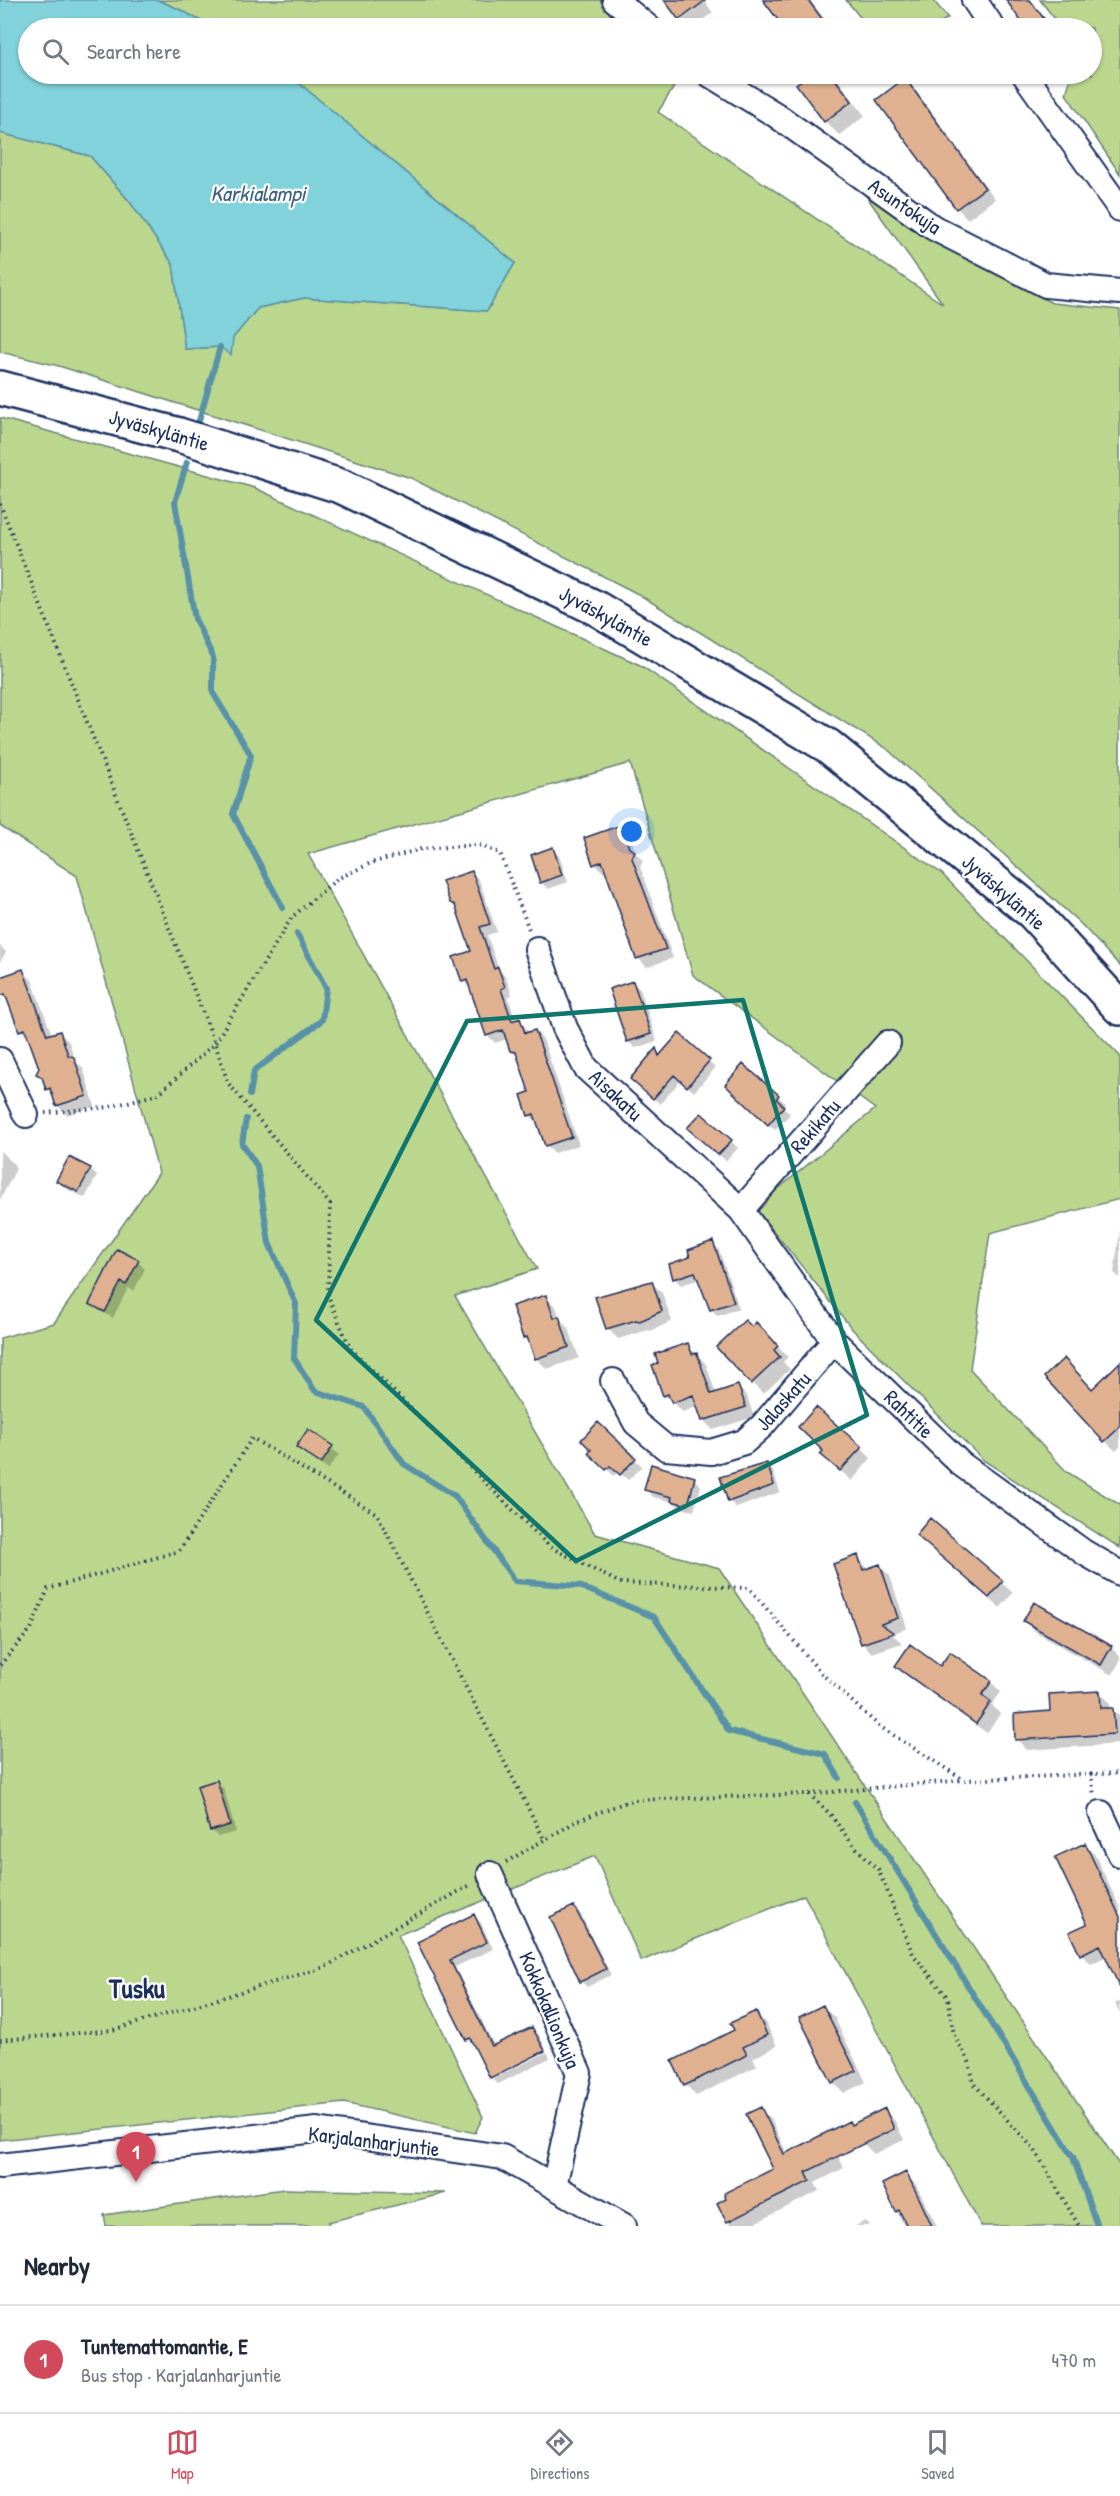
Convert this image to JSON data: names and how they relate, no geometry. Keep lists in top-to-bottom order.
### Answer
{
  "streets": {
    "highway": ["Jyväskyläntie"],
    "street": [
      "Asuntokuja",
      "Aisakatu",
      "Rekikatu",
      "Jalaskatu",
      "Rahtitie",
      "Kokkokallionkuja",
      "Karjalanharjuntie"
    ]
  },
  "crossings": [
    ["Aisakatu", "Rekikatu"],
    ["Aisakatu", "Rahtitie"],
    ["Rekikatu", "Rahtitie"],
    ["Jalaskatu", "Rahtitie"],
    ["Kokkokallionkuja", "Karjalanharjuntie"]
  ],
  "districts": ["Tusku"],
  "water": ["Karkialampi"],
  "page": {
    "search": "Search here",
    "pins": "1",
    "heading": "Nearby",
    "list": [
      {
        "mark": "1",
        "name": "Tuntemattomantie, E",
        "note": "Bus stop · Karjalanharjuntie",
        "value": "470 m"
      }
    ],
    "nav": ["Map", "Directions", "Saved"]
  }
}
